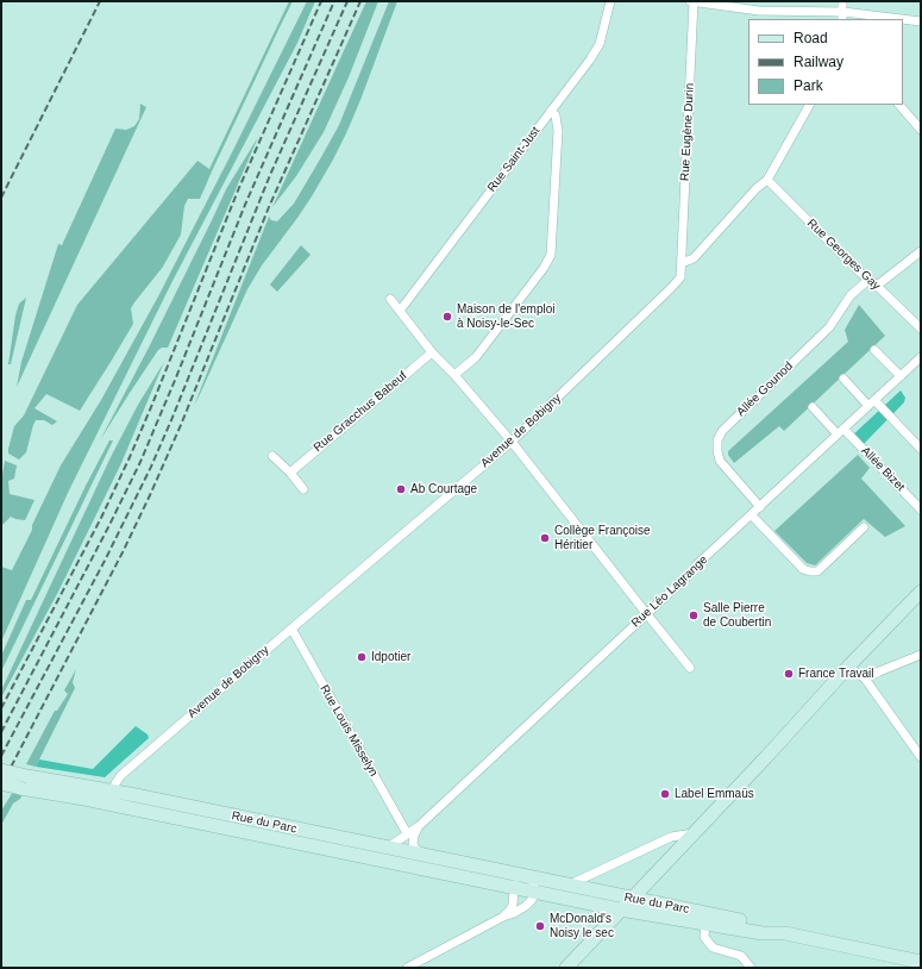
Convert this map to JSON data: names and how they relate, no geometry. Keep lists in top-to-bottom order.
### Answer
{
  "streets": {
    "main road": ["Rue du Parc"],
    "street": [
      "Rue Eugène Durin",
      "Rue Saint-Just",
      "Rue Georges Gay",
      "Allée Gounod",
      "Rue Gracchus Babeuf",
      "Avenue de Bobigny",
      "Allée Bizet",
      "Rue Léo Lagrange",
      "Rue Louis Misselyn"
    ]
  },
  "crossings": [
    ["Rue Eugène Durin", "Avenue de Bobigny"],
    ["Rue Georges Gay", "Allée Gounod"],
    ["Allée Gounod", "Rue Léo Lagrange"],
    ["Avenue de Bobigny", "Rue Louis Misselyn"],
    ["Avenue de Bobigny", "Rue du Parc"],
    ["Allée Bizet", "Rue Léo Lagrange"],
    ["Rue Léo Lagrange", "Rue Louis Misselyn"],
    ["Rue Léo Lagrange", "Rue du Parc"]
  ],
  "places": [
    "Maison de l'emploi à Noisy-le-Sec",
    "Ab Courtage",
    "Collège Françoise Héritier",
    "Salle Pierre de Coubertin",
    "Idpotier",
    "France Travail",
    "Label Emmaüs",
    "McDonald's Noisy le sec"
  ],
  "legend": ["Road", "Railway", "Park"]
}
